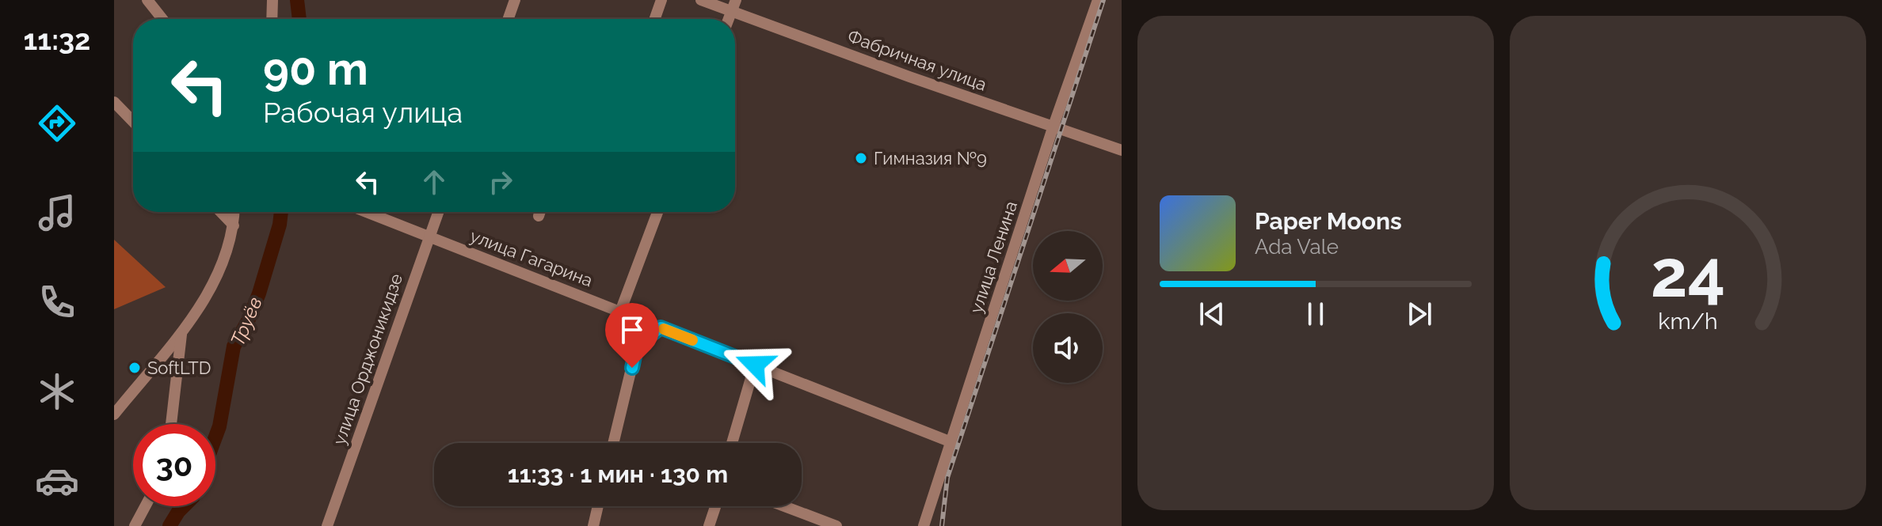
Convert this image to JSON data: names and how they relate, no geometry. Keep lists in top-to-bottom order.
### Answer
{
  "streets": {
    "street": [
      "Фабричная улица",
      "улица Ленина",
      "улица Гагарина",
      "улица Орджоникидзе"
    ]
  },
  "crossings": [
    ["Фабричная улица", "улица Ленина"],
    ["улица Ленина", "улица Гагарина"],
    ["улица Гагарина", "улица Орджоникидзе"]
  ],
  "water": ["Труёв"],
  "places": ["Гимназия №9", "SoftLTD"],
  "north": "left",
  "page": {
    "tabs": "11:32",
    "turn": ["90 m", "Рабочая улица"],
    "song": ["Paper Moons", "Ada Vale"],
    "limit": "30",
    "trip": "11:33 · 1 мин · 130 m",
    "gauge": ["24", "km/h"]
  }
}
